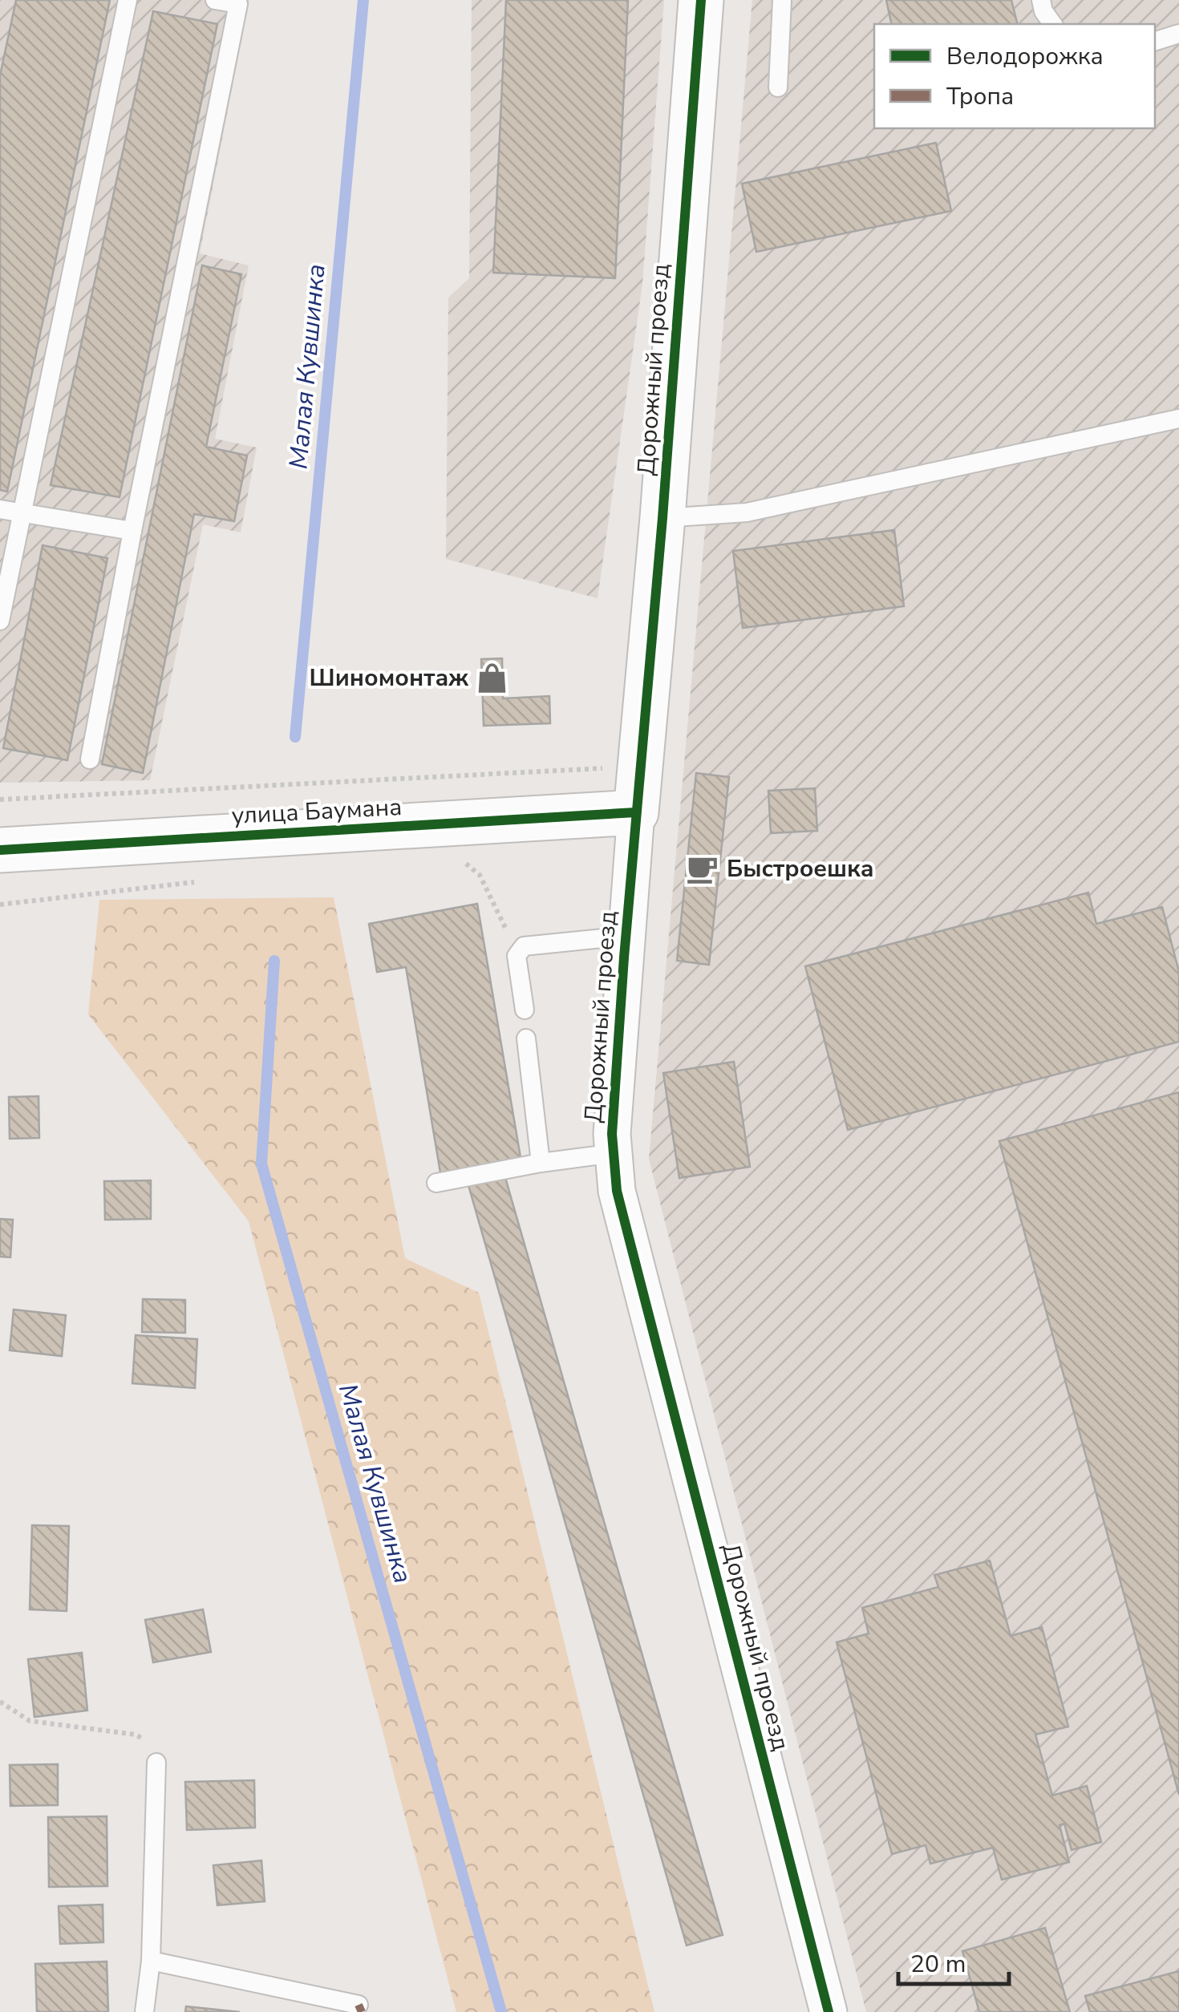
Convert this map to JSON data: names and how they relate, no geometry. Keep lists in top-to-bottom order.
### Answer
{
  "streets": {
    "street": ["Дорожный проезд", "улица Баумана"]
  },
  "crossings": [
    ["Дорожный проезд", "улица Баумана"]
  ],
  "water": ["Малая Кувшинка"],
  "places": {
    "shop": ["Шиномонтаж"],
    "cafe": ["Быстроешка"]
  },
  "legend": ["Велодорожка", "Тропа"],
  "scale_bar": "20 m"
}
